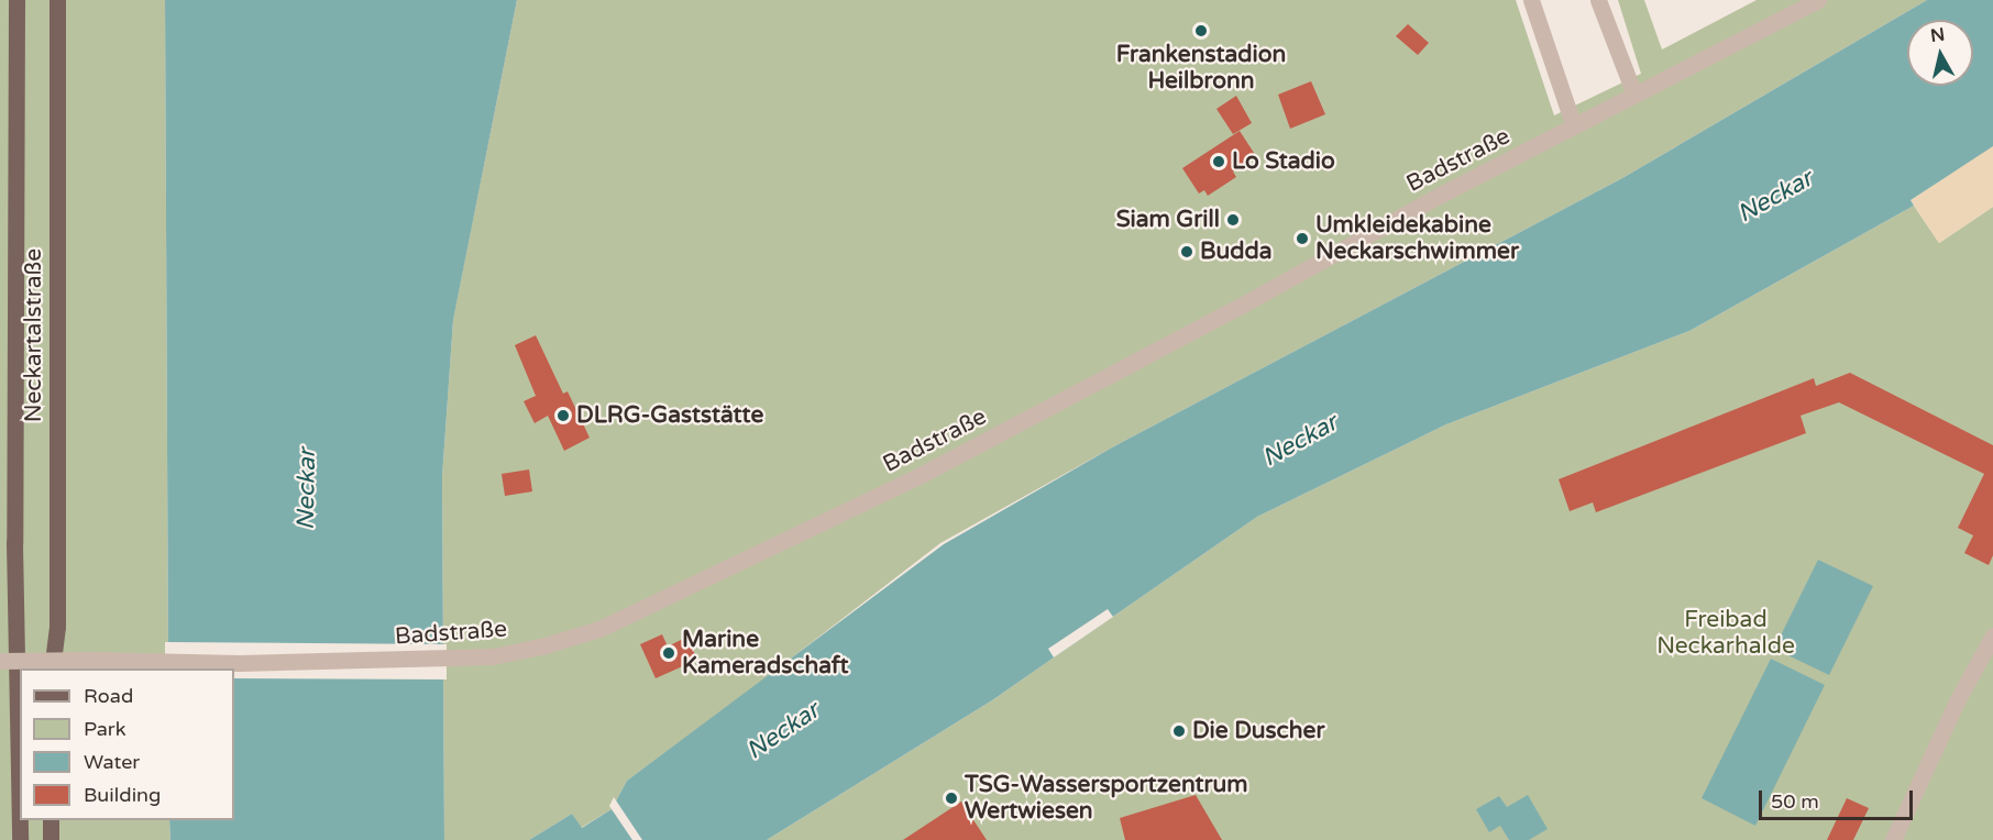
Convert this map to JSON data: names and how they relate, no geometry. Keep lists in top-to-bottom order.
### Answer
{
  "streets": {
    "main road": ["Neckartalstraße"],
    "street": ["Badstraße"]
  },
  "water": ["Neckar"],
  "parks": ["Freibad Neckarhalde"],
  "places": [
    "Frankenstadion Heilbronn",
    "Lo Stadio",
    "Siam Grill",
    "Umkleidekabine Neckarschwimmer",
    "Budda",
    "DLRG-Gaststätte",
    "Marine Kameradschaft",
    "Die Duscher",
    "TSG-Wassersportzentrum Wertwiesen"
  ],
  "legend": [
    "Road",
    "Park",
    "Water",
    "Building"
  ],
  "scale_bar": "50 m",
  "north": "top"
}
